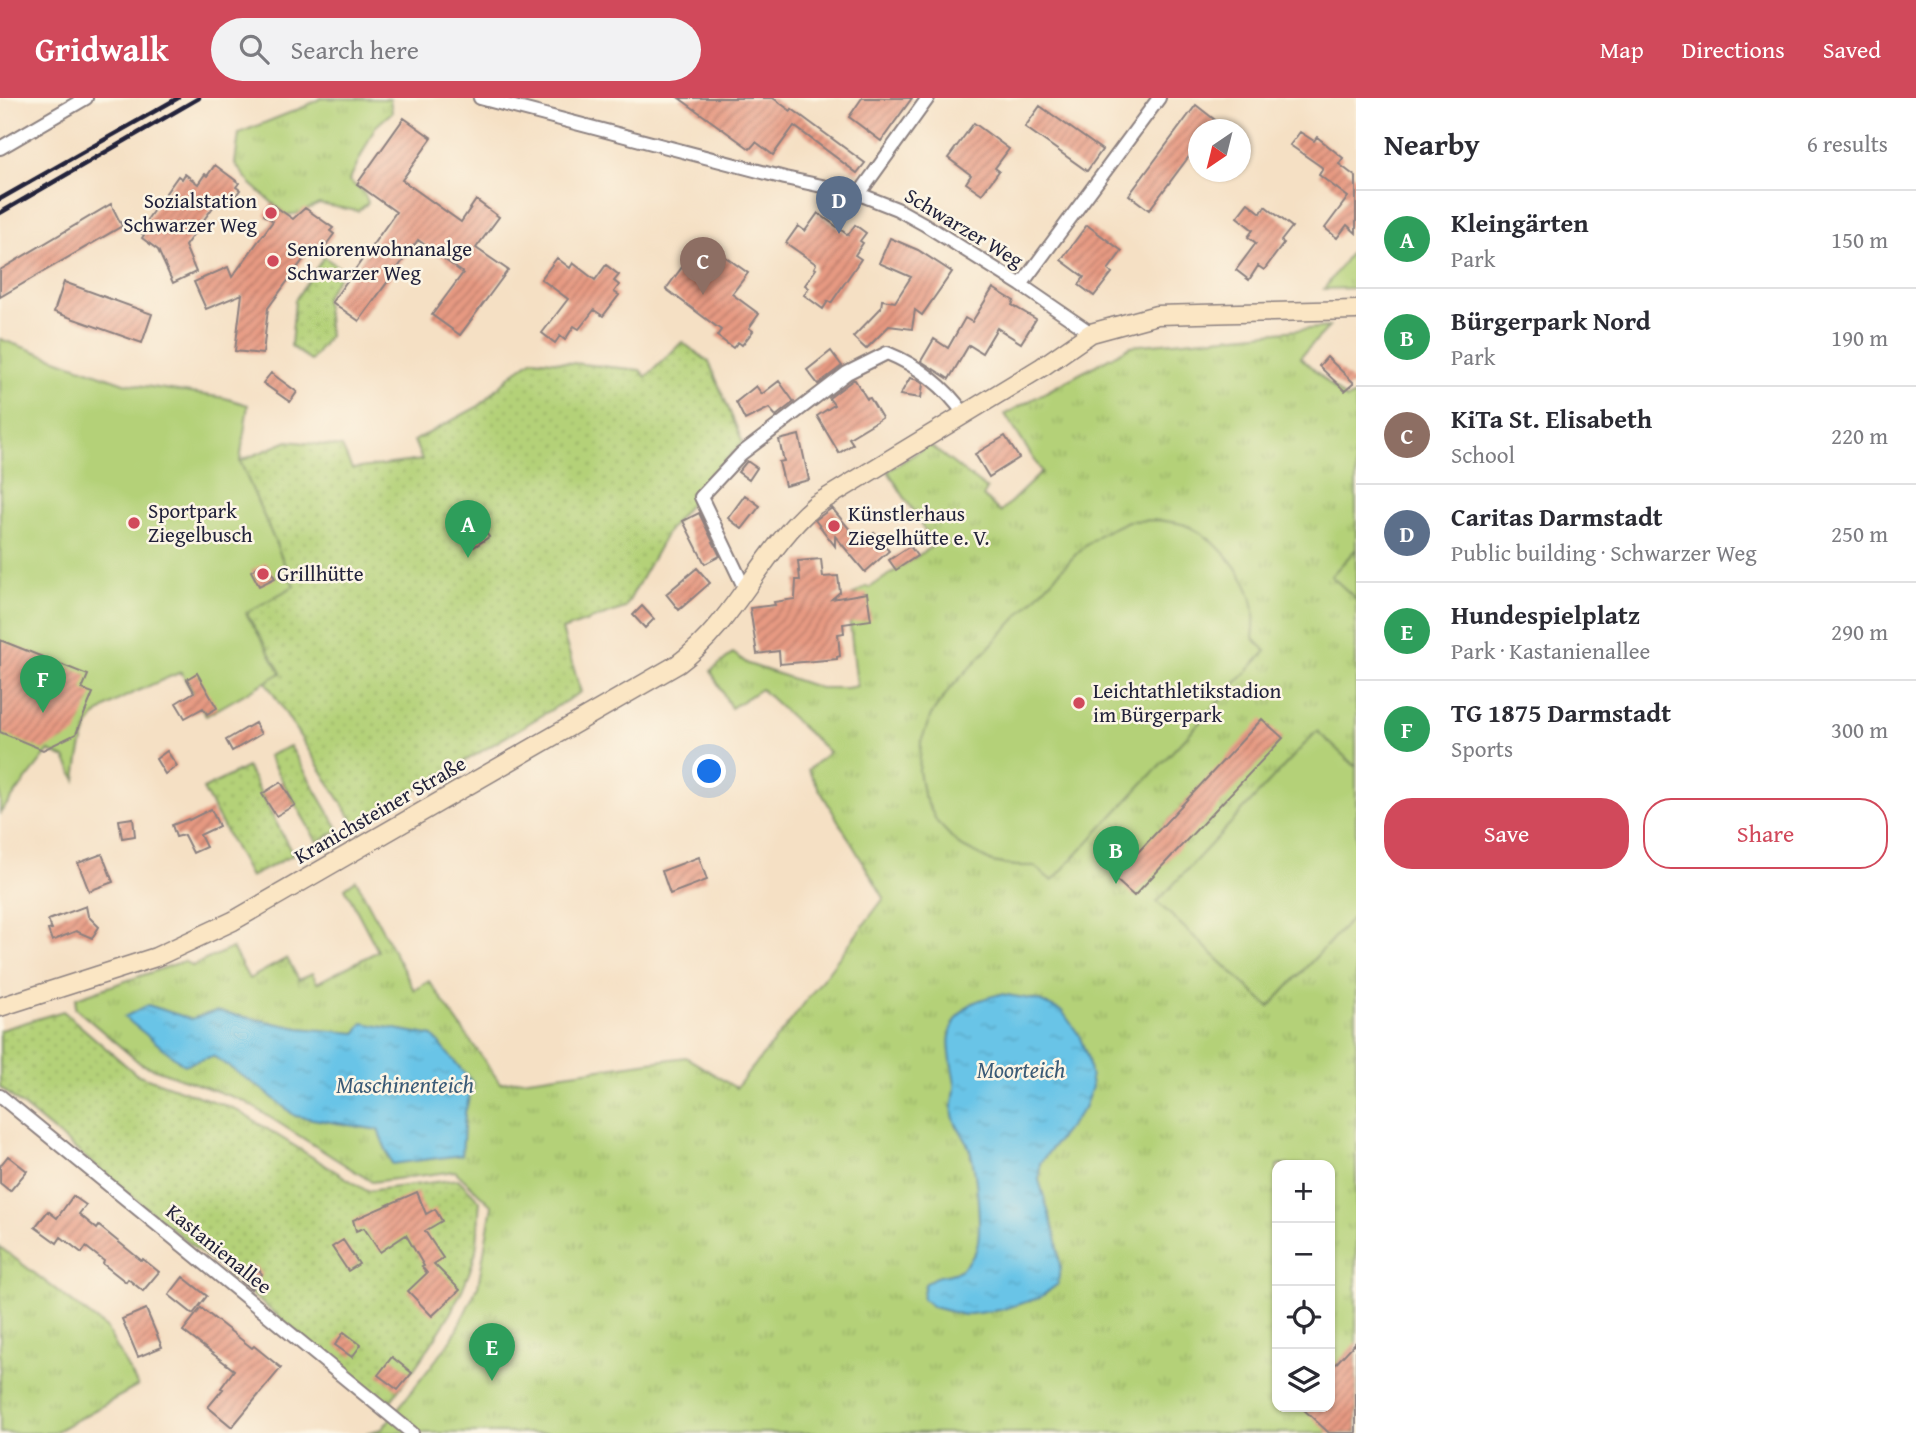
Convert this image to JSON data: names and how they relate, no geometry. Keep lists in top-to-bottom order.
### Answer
{
  "streets": {
    "main road": ["Kranichsteiner Straße"],
    "street": ["Schwarzer Weg", "Kastanienallee"]
  },
  "crossings": [
    ["Schwarzer Weg", "Kranichsteiner Straße"]
  ],
  "water": ["Moorteich", "Maschinenteich"],
  "places": [
    "Sozialstation Schwarzer Weg",
    "Seniorenwohnanalge Schwarzer Weg",
    "Sportpark Ziegelbusch",
    "Künstlerhaus Ziegelhütte e. V.",
    "Grillhütte",
    "Leichtathletikstadion im Bürgerpark"
  ],
  "north": "bottom left",
  "page": {
    "header": "Gridwalk",
    "search": "Search here",
    "nav": ["Map", "Directions", "Saved"],
    "heading": ["Nearby", "6 results"],
    "pins": [
      "D",
      "C",
      "A",
      "F",
      "B",
      "E"
    ],
    "list": [
      {
        "mark": "A",
        "name": "Kleingärten",
        "note": "Park",
        "value": "150 m"
      },
      {
        "mark": "B",
        "name": "Bürgerpark Nord",
        "note": "Park",
        "value": "190 m"
      },
      {
        "mark": "C",
        "name": "KiTa St. Elisabeth",
        "note": "School",
        "value": "220 m"
      },
      {
        "mark": "D",
        "name": "Caritas Darmstadt",
        "note": "Public building · Schwarzer Weg",
        "value": "250 m"
      },
      {
        "mark": "E",
        "name": "Hundespielplatz",
        "note": "Park · Kastanienallee",
        "value": "290 m"
      },
      {
        "mark": "F",
        "name": "TG 1875 Darmstadt",
        "note": "Sports",
        "value": "300 m"
      }
    ],
    "buttons": ["Save", "Share"],
    "map_buttons": ["+", "−"]
  }
}
